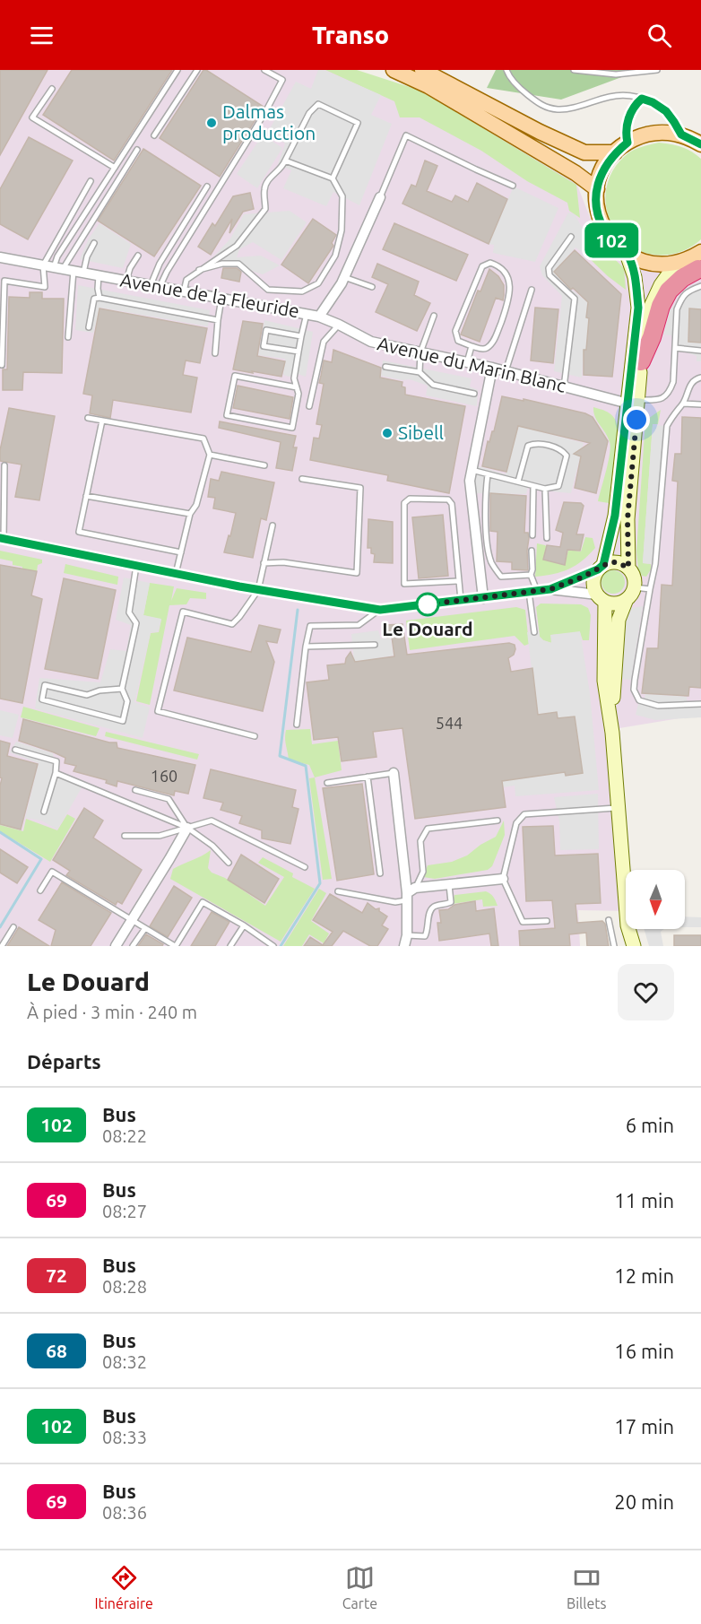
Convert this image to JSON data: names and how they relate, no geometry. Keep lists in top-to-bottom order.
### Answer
{
  "streets": {
    "street": ["Avenue de la Fleuride", "Avenue du Marin Blanc"]
  },
  "crossings": [
    ["Avenue de la Fleuride", "Avenue du Marin Blanc"]
  ],
  "places": ["Dalmas production", "Sibell", "Le Douard"],
  "lines": ["bus line 102"],
  "house_numbers": ["544", "160"],
  "north": "bottom",
  "page": {
    "header": "Transo",
    "on_map": "102",
    "heading": [
      ["Le Douard", "À pied · 3 min · 240 m"],
      "Départs"
    ],
    "list": [
      {
        "mark": "102",
        "name": "Bus",
        "note": "08:22",
        "value": "6 min"
      },
      {
        "mark": "69",
        "name": "Bus",
        "note": "08:27",
        "value": "11 min"
      },
      {
        "mark": "72",
        "name": "Bus",
        "note": "08:28",
        "value": "12 min"
      },
      {
        "mark": "68",
        "name": "Bus",
        "note": "08:32",
        "value": "16 min"
      },
      {
        "mark": "102",
        "name": "Bus",
        "note": "08:33",
        "value": "17 min"
      },
      {
        "mark": "69",
        "name": "Bus",
        "note": "08:36",
        "value": "20 min"
      }
    ],
    "tabs": ["Itinéraire", "Carte", "Billets"]
  }
}
